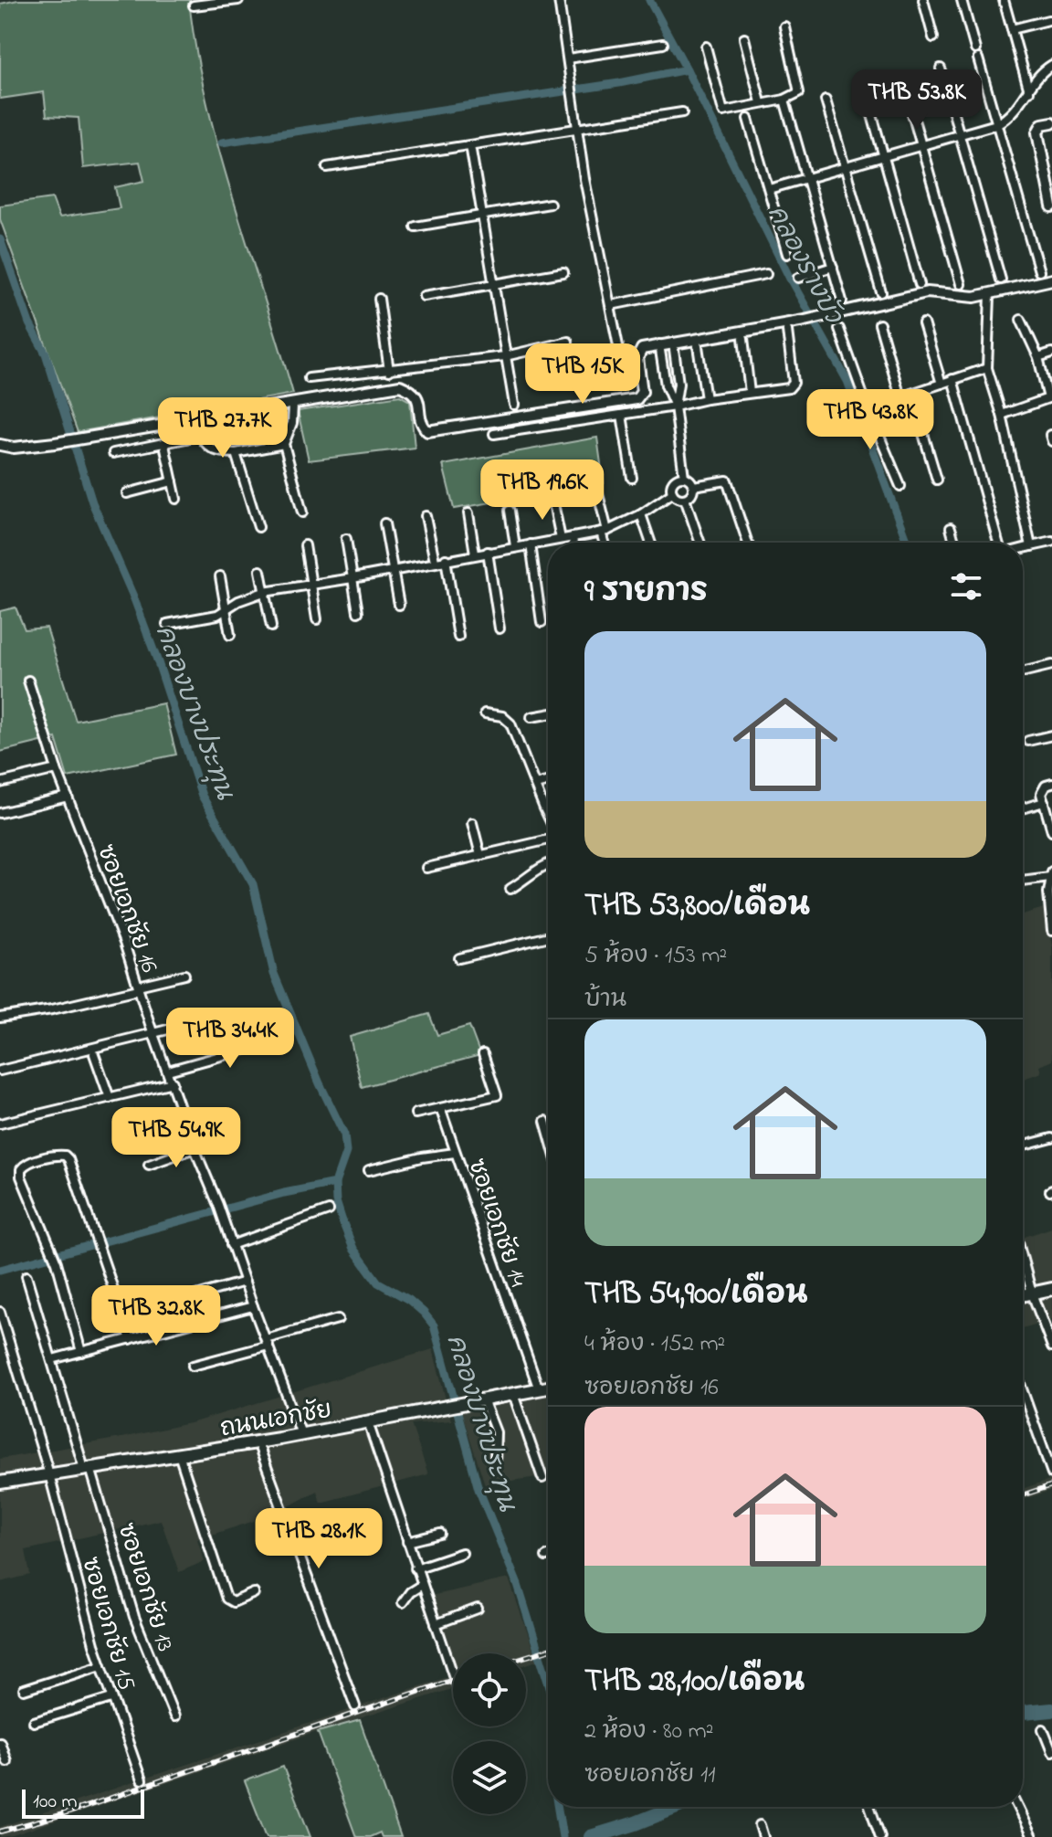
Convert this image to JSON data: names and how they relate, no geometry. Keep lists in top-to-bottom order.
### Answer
{
  "streets": {
    "main road": ["ถนนเอกชัย"],
    "street": [
      "ซอยเอกชัย 16",
      "ซอยเอกชัย 14",
      "ซอยเอกชัย 13",
      "ซอยเอกชัย 15"
    ]
  },
  "crossings": [
    ["ซอยเอกชัย 16", "ถนนเอกชัย"],
    ["ซอยเอกชัย 14", "ถนนเอกชัย"],
    ["ถนนเอกชัย", "ซอยเอกชัย 13"],
    ["ถนนเอกชัย", "ซอยเอกชัย 15"]
  ],
  "water": ["คลองรางบัว", "คลองบางประทุน"],
  "scale_bar": "100 m",
  "page": {
    "price": [
      "THB 53.8K",
      "THB 15K",
      "THB 43.8K",
      "THB 27.7K",
      "THB 19.6K",
      "THB 34.4K",
      "THB 54.9K",
      "THB 32.8K",
      "THB 28.1K"
    ],
    "heading": "9 รายการ",
    "list": [
      {
        "name": "THB 53,800/เดือน",
        "note": "5 ห้อง · 153 m² · บ้าน"
      },
      {
        "name": "THB 54,900/เดือน",
        "note": "4 ห้อง · 152 m² · ซอยเอกชัย 16"
      },
      {
        "name": "THB 28,100/เดือน",
        "note": "2 ห้อง · 80 m² · ซอยเอกชัย 11"
      }
    ],
    "scale": "100 m"
  }
}
